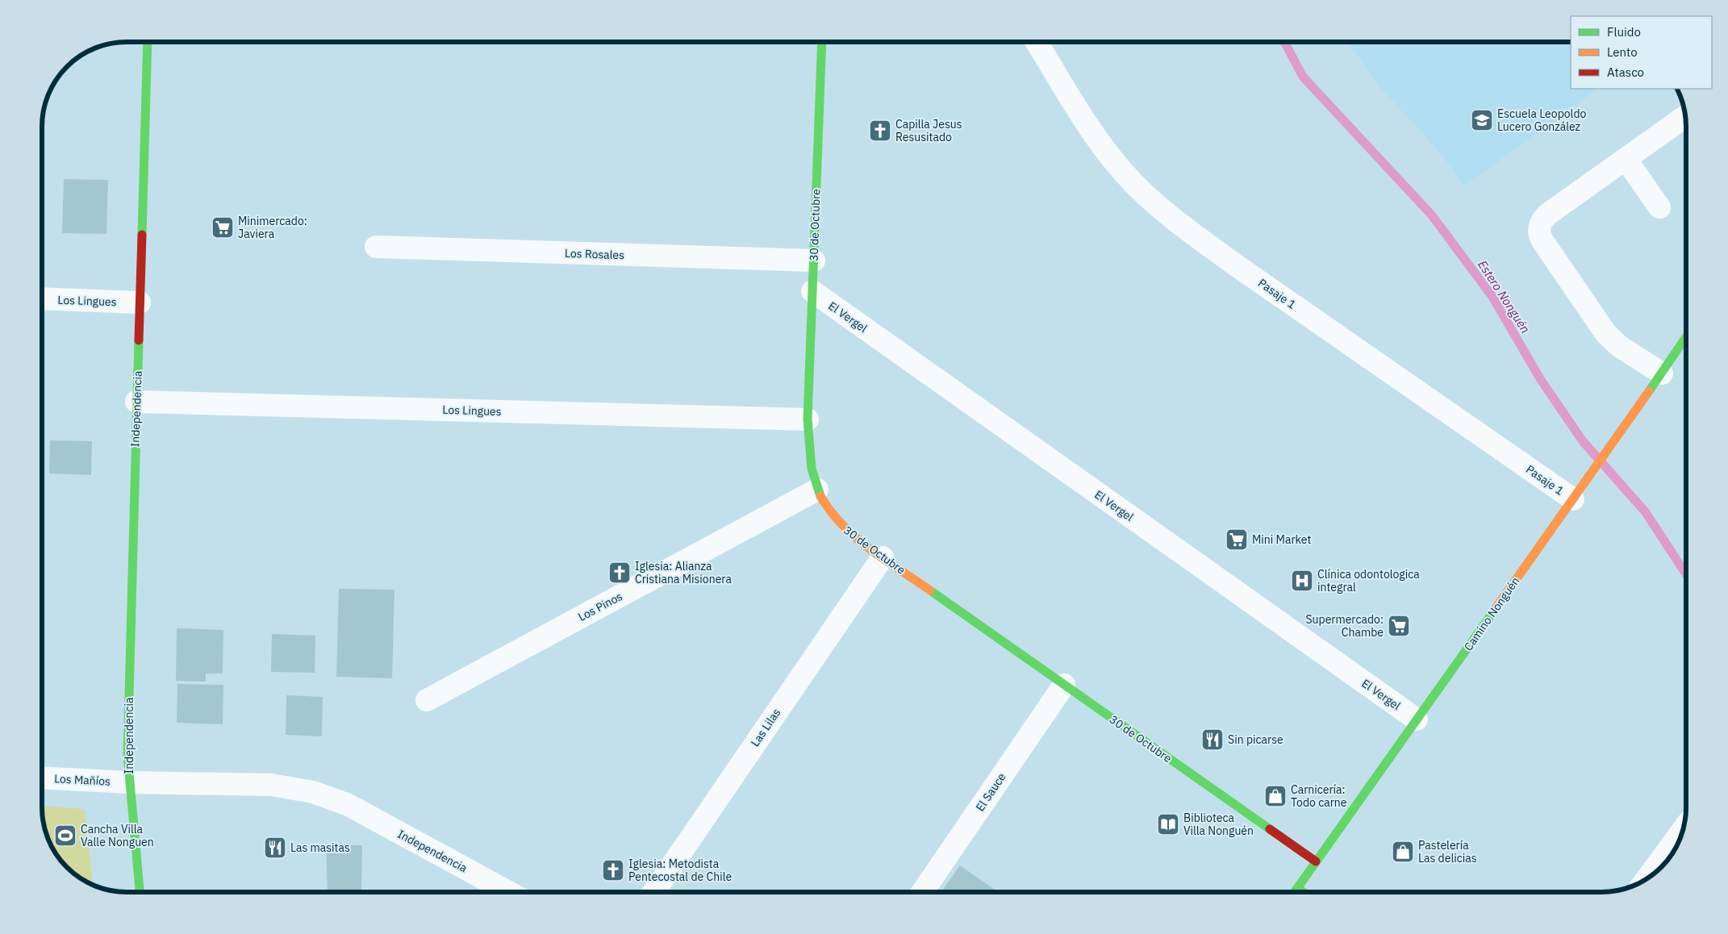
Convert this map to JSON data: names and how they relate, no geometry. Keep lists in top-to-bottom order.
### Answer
{
  "streets": {
    "street": [
      "30 de Octubre",
      "Los Rosales",
      "Pasaje 1",
      "Los Lingues",
      "El Vergel",
      "Independencia",
      "Los Pinos",
      "Camino Nonguén",
      "Las Lilas",
      "Los Mañíos",
      "El Sauce"
    ]
  },
  "crossings": [
    ["30 de Octubre", "Los Rosales"],
    ["30 de Octubre", "Los Lingues"],
    ["30 de Octubre", "El Vergel"],
    ["30 de Octubre", "Los Pinos"],
    ["30 de Octubre", "Camino Nonguén"],
    ["30 de Octubre", "Las Lilas"],
    ["30 de Octubre", "El Sauce"],
    ["Pasaje 1", "Camino Nonguén"],
    ["Los Lingues", "Independencia"],
    ["El Vergel", "Camino Nonguén"],
    ["Independencia", "Los Mañíos"]
  ],
  "water": ["Estero Nonguén"],
  "places": {
    "school or university": ["Escuela Leopoldo Lucero González"],
    "church": ["Capilla Jesus Resusitado", "Iglesia: Alianza Cristiana Misionera", "Iglesia: Metodista Pentecostal de Chile"],
    "supermarket": ["Minimercado: Javiera", "Mini Market", "Supermercado: Chambe"],
    "hospital": ["Clínica odontologica integral"],
    "restaurant": ["Sin picarse", "Las masitas"],
    "shop": ["Carnicería: Todo carne", "Pastelería Las delicias"],
    "library": ["Biblioteca Villa Nonguén"],
    "sports": ["Cancha Villa Valle Nonguen"]
  },
  "legend": ["Fluido", "Lento", "Atasco"]
}
